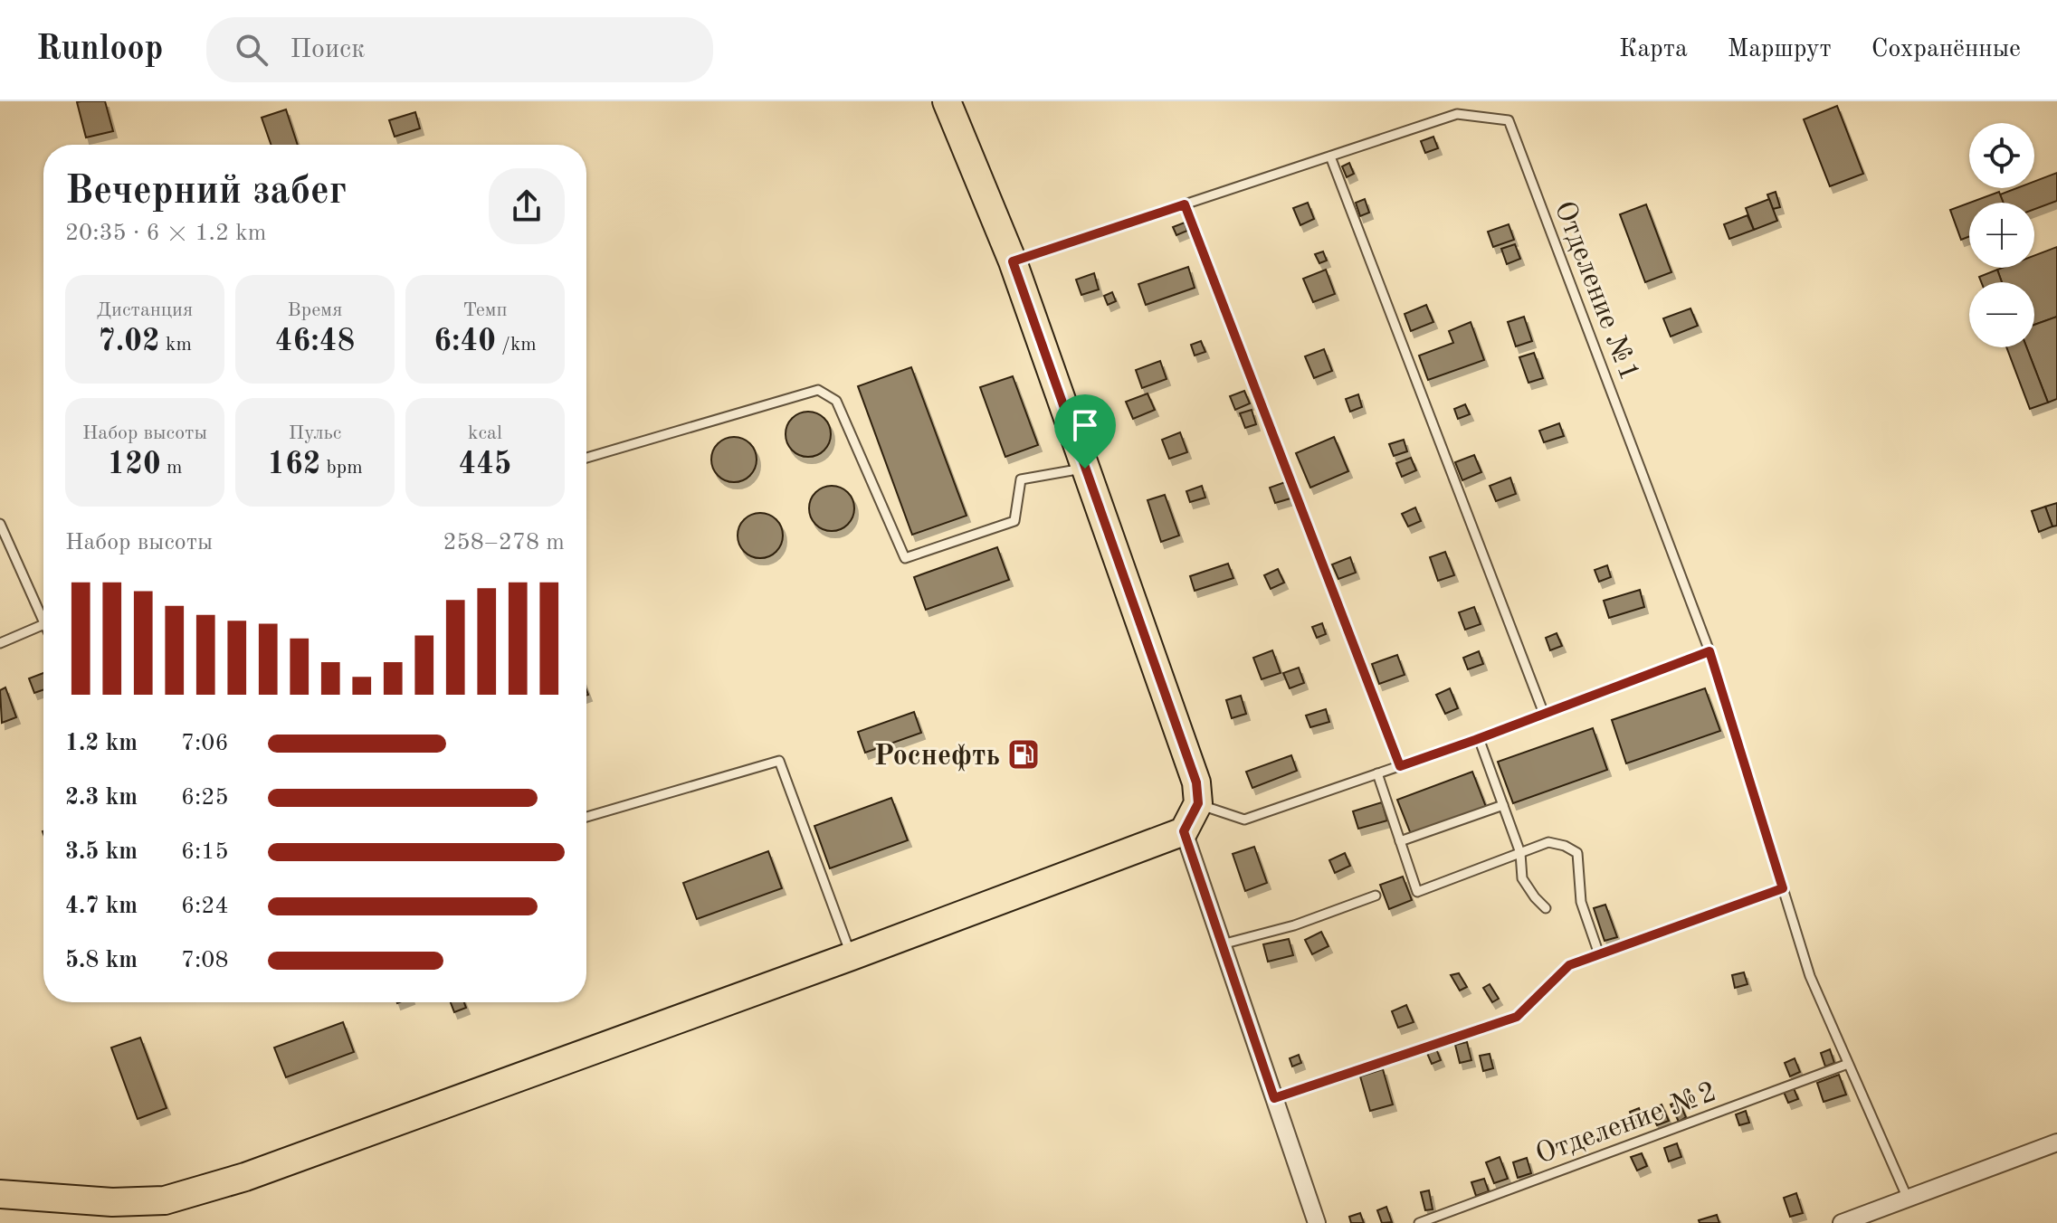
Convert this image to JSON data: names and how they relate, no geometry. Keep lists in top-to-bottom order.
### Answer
{
  "streets": {
    "lane": ["Отделение №1", "Отделение №2"]
  },
  "places": {
    "fuel station": ["Роснефть"]
  },
  "page": {
    "header": "Runloop",
    "search": "Поиск",
    "nav": ["Карта", "Маршрут", "Сохранённые"],
    "map_buttons": ["+", "−"],
    "heading": ["Вечерний забег", "20:35 · 6 × 1.2 km"],
    "stats": [
      ["Дистанция", "7.02 km"],
      ["Время", "46:48"],
      ["Темп", "6:40 /km"],
      ["Набор высоты", "120 m"],
      ["Пульс", "162 bpm"],
      ["kcal", "445"]
    ],
    "chart": ["Набор высоты", "258–278 m"],
    "list": [
      {
        "name": "1.2 km",
        "note": "7:06"
      },
      {
        "name": "2.3 km",
        "note": "6:25"
      },
      {
        "name": "3.5 km",
        "note": "6:15"
      },
      {
        "name": "4.7 km",
        "note": "6:24"
      },
      {
        "name": "5.8 km",
        "note": "7:08"
      }
    ]
  }
}
